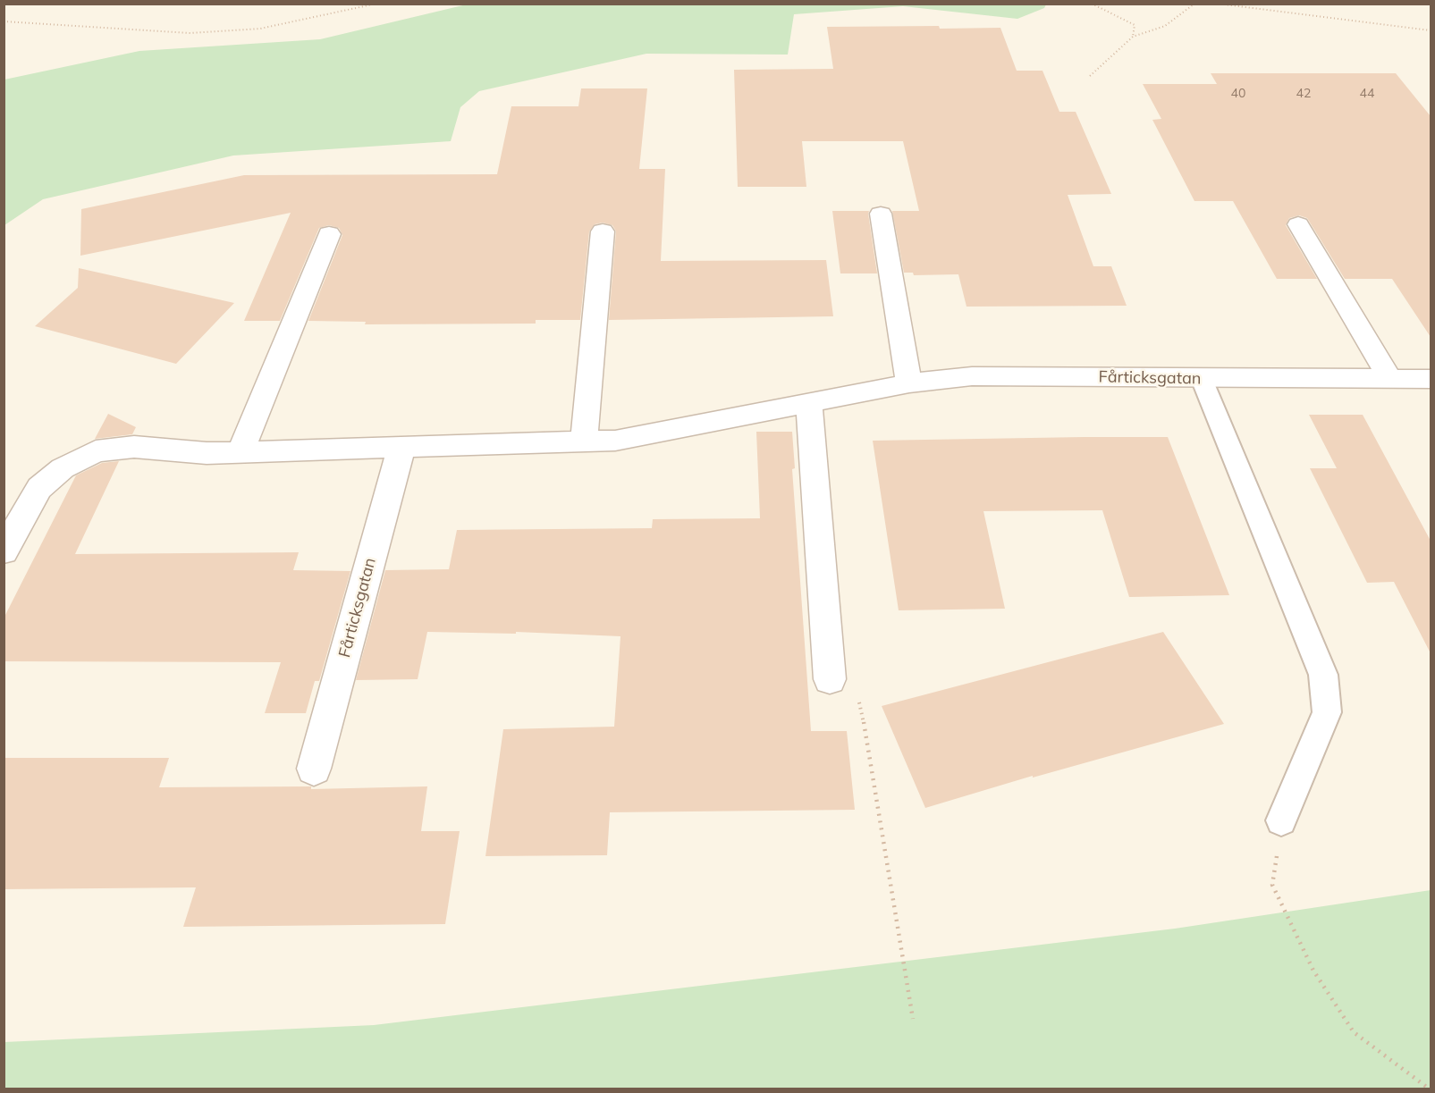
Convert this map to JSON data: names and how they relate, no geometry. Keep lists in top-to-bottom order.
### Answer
{
  "streets": {
    "street": ["Fårticksgatan"]
  },
  "house_numbers": ["40", "42", "44"]
}
